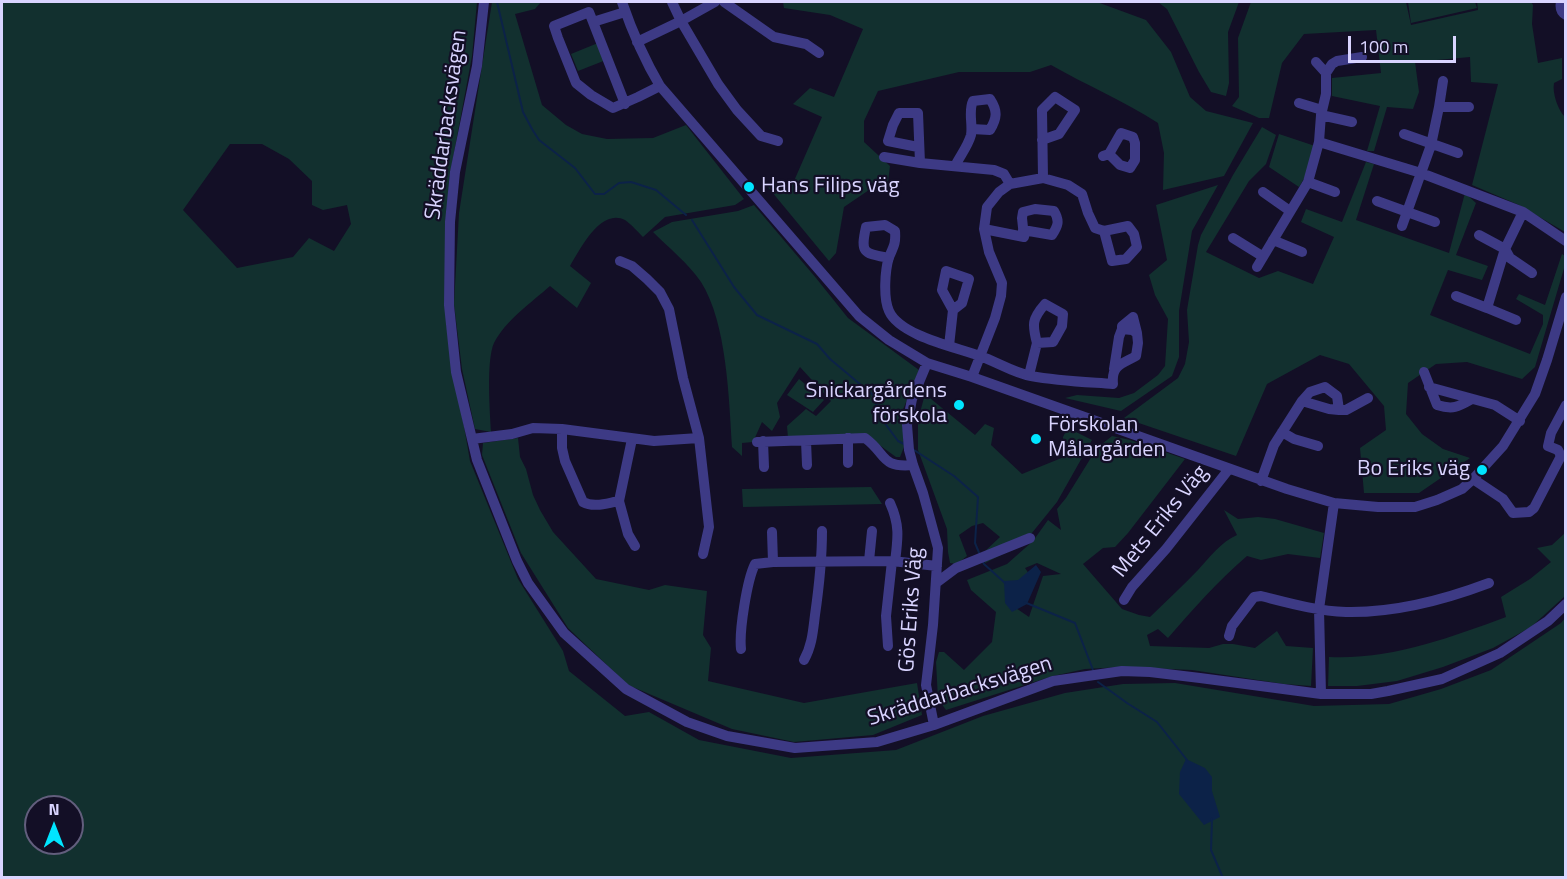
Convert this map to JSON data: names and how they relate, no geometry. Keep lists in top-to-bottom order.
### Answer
{
  "streets": {
    "street": ["Skräddarbacksvägen", "Mets Eriks Väg", "Gös Eriks Väg"]
  },
  "crossings": [
    ["Skräddarbacksvägen", "Gös Eriks Väg"]
  ],
  "places": [
    "Hans Filips väg",
    "Snickargårdens förskola",
    "Förskolan Målargården",
    "Bo Eriks väg"
  ],
  "scale_bar": "100 m",
  "north": "top"
}
